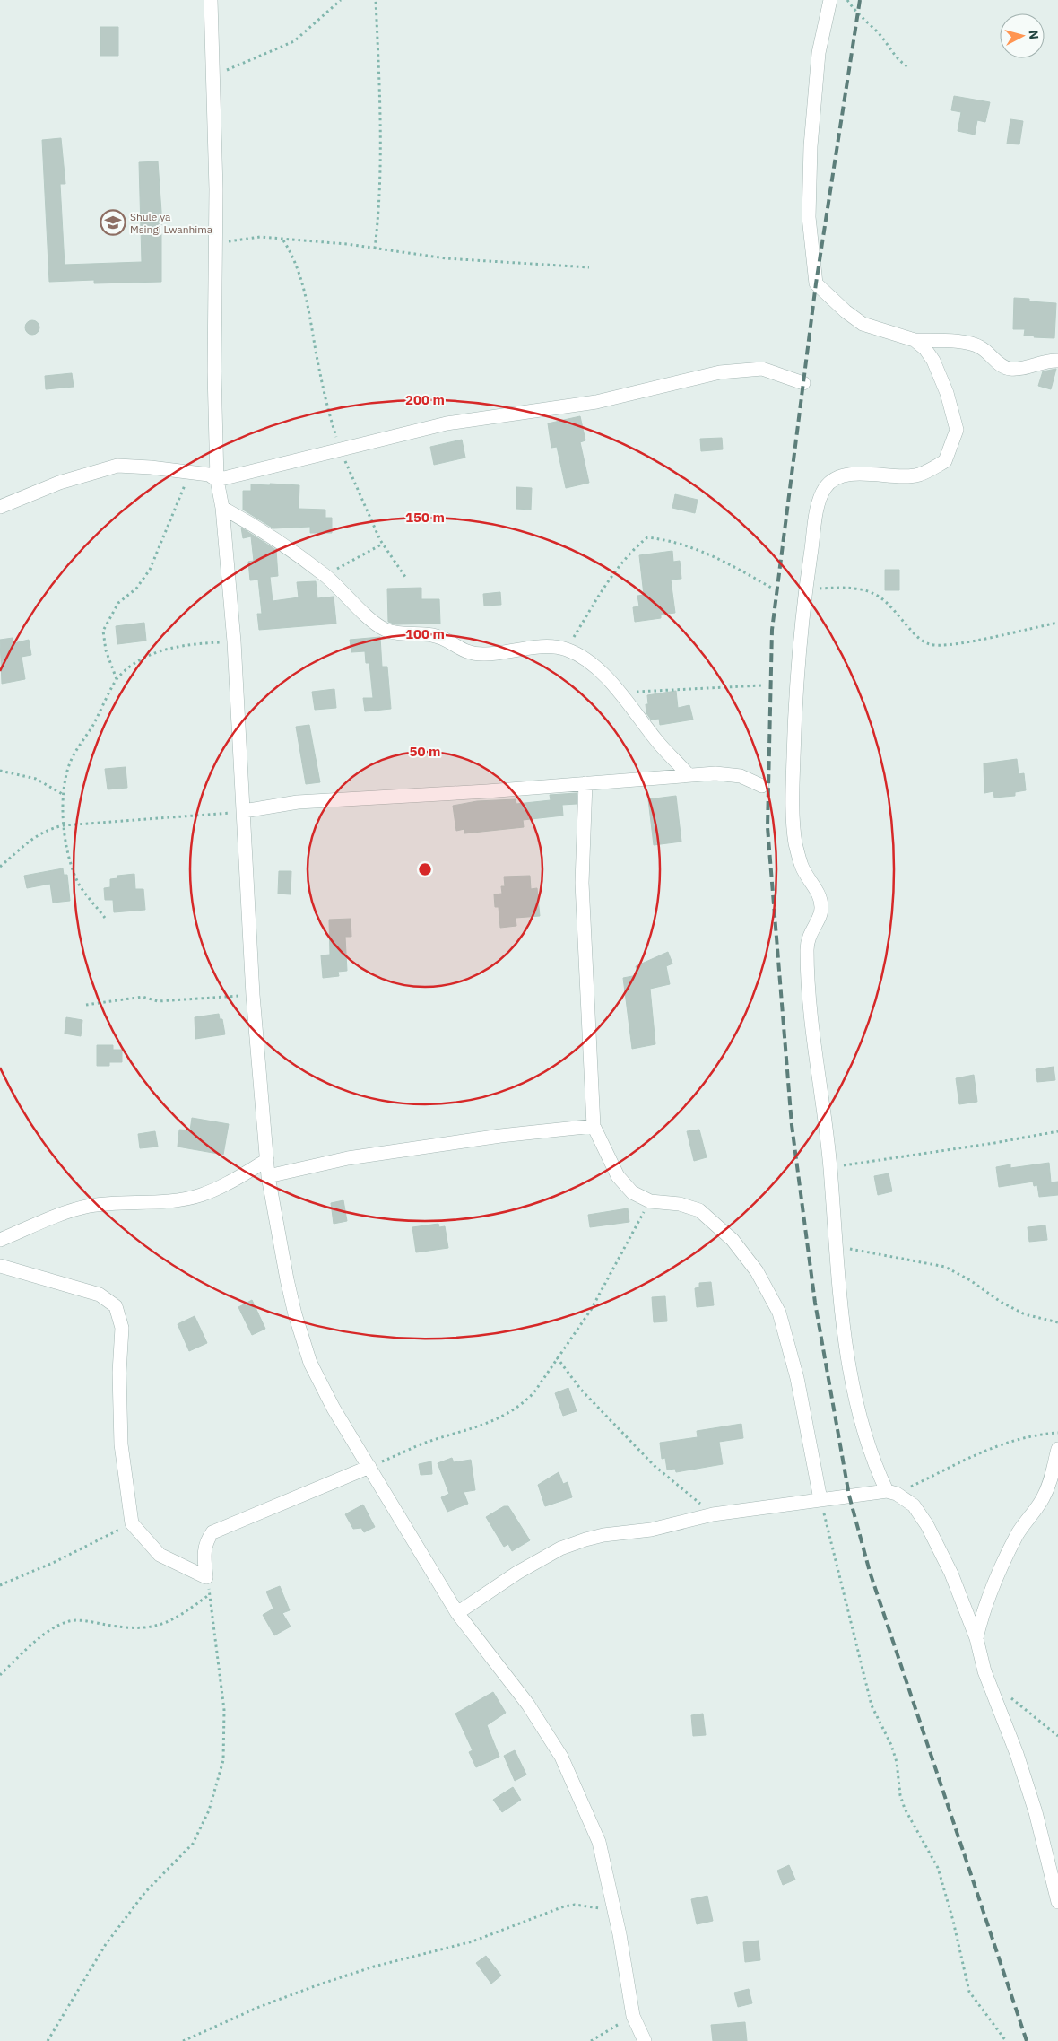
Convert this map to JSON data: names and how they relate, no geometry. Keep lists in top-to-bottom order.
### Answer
{
  "places": {
    "school or university": ["Shule ya Msingi Lwanhima"]
  },
  "north": "right",
  "rings": [
    "200 m",
    "150 m",
    "100 m",
    "50 m"
  ]
}
